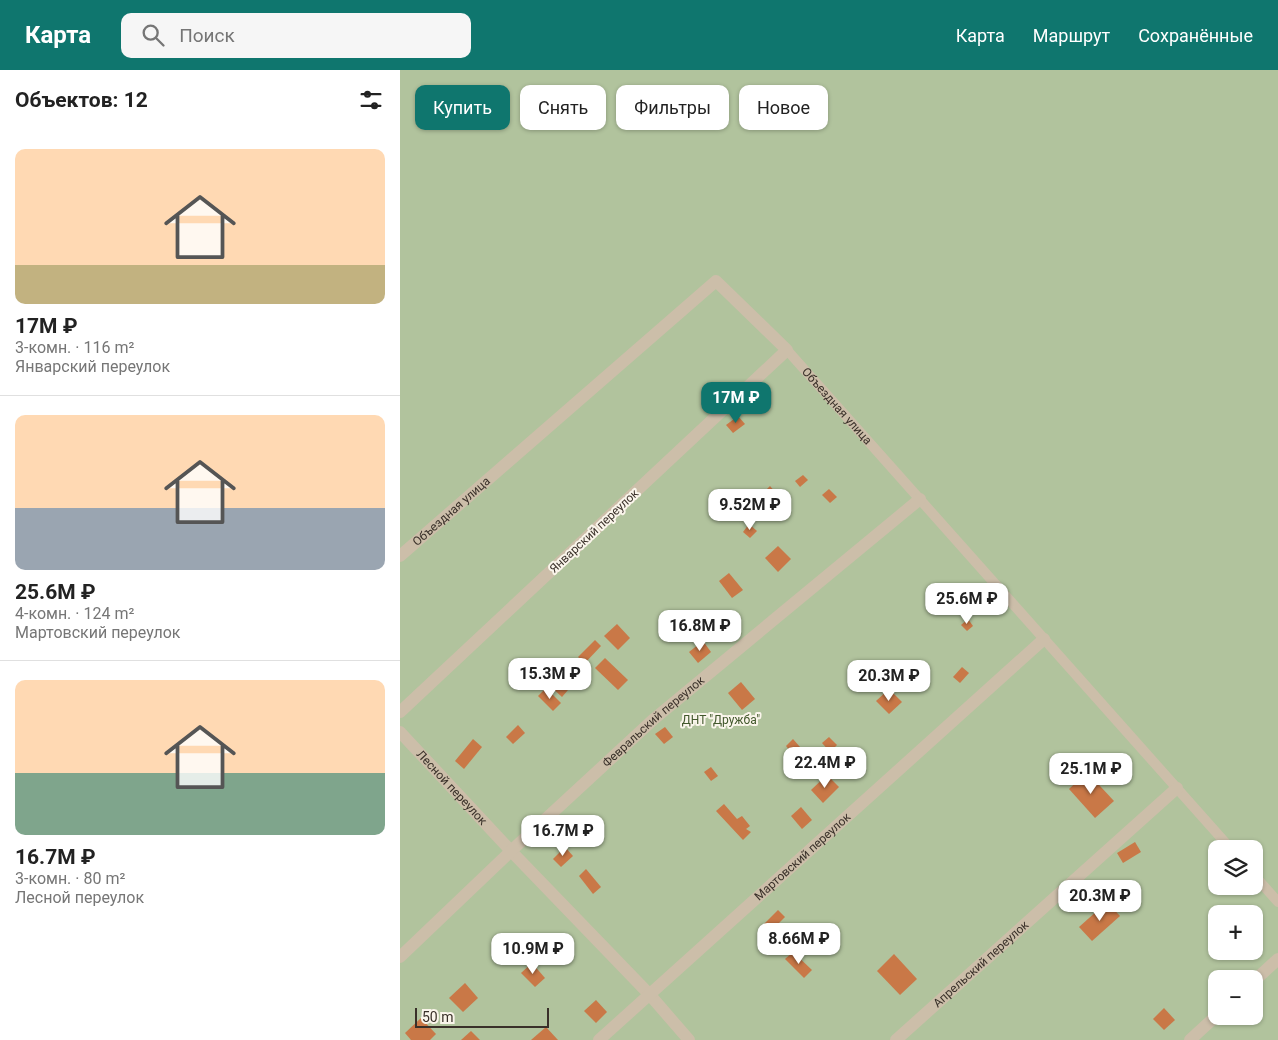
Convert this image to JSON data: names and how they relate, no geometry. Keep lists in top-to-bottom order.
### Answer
{
  "streets": {
    "street": [
      "Объездная улица",
      "Январский переулок",
      "Февральский переулок",
      "Лесной переулок",
      "Мартовский переулок",
      "Апрельский переулок"
    ]
  },
  "crossings": [
    ["Объездная улица", "Январский переулок"],
    ["Объездная улица", "Февральский переулок"],
    ["Объездная улица", "Мартовский переулок"],
    ["Объездная улица", "Апрельский переулок"],
    ["Февральский переулок", "Лесной переулок"],
    ["Лесной переулок", "Мартовский переулок"]
  ],
  "parks": ["ДНТ \"Дружба\""],
  "scale_bar": "50 m",
  "page": {
    "header": "Карта",
    "search": "Поиск",
    "nav": ["Карта", "Маршрут", "Сохранённые"],
    "heading": "Объектов: 12",
    "chip": [
      "Купить",
      "Снять",
      "Фильтры",
      "Новое"
    ],
    "list": [
      {
        "name": "17M ₽",
        "note": "3-комн. · 116 m² · Январский переулок"
      },
      {
        "name": "25.6M ₽",
        "note": "4-комн. · 124 m² · Мартовский переулок"
      },
      {
        "name": "16.7M ₽",
        "note": "3-комн. · 80 m² · Лесной переулок"
      }
    ],
    "price": [
      "17M ₽",
      "9.52M ₽",
      "25.6M ₽",
      "16.8M ₽",
      "15.3M ₽",
      "20.3M ₽",
      "22.4M ₽",
      "25.1M ₽",
      "16.7M ₽",
      "20.3M ₽",
      "8.66M ₽",
      "10.9M ₽"
    ],
    "map_buttons": ["+", "−"],
    "scale": "50 m"
  }
}
